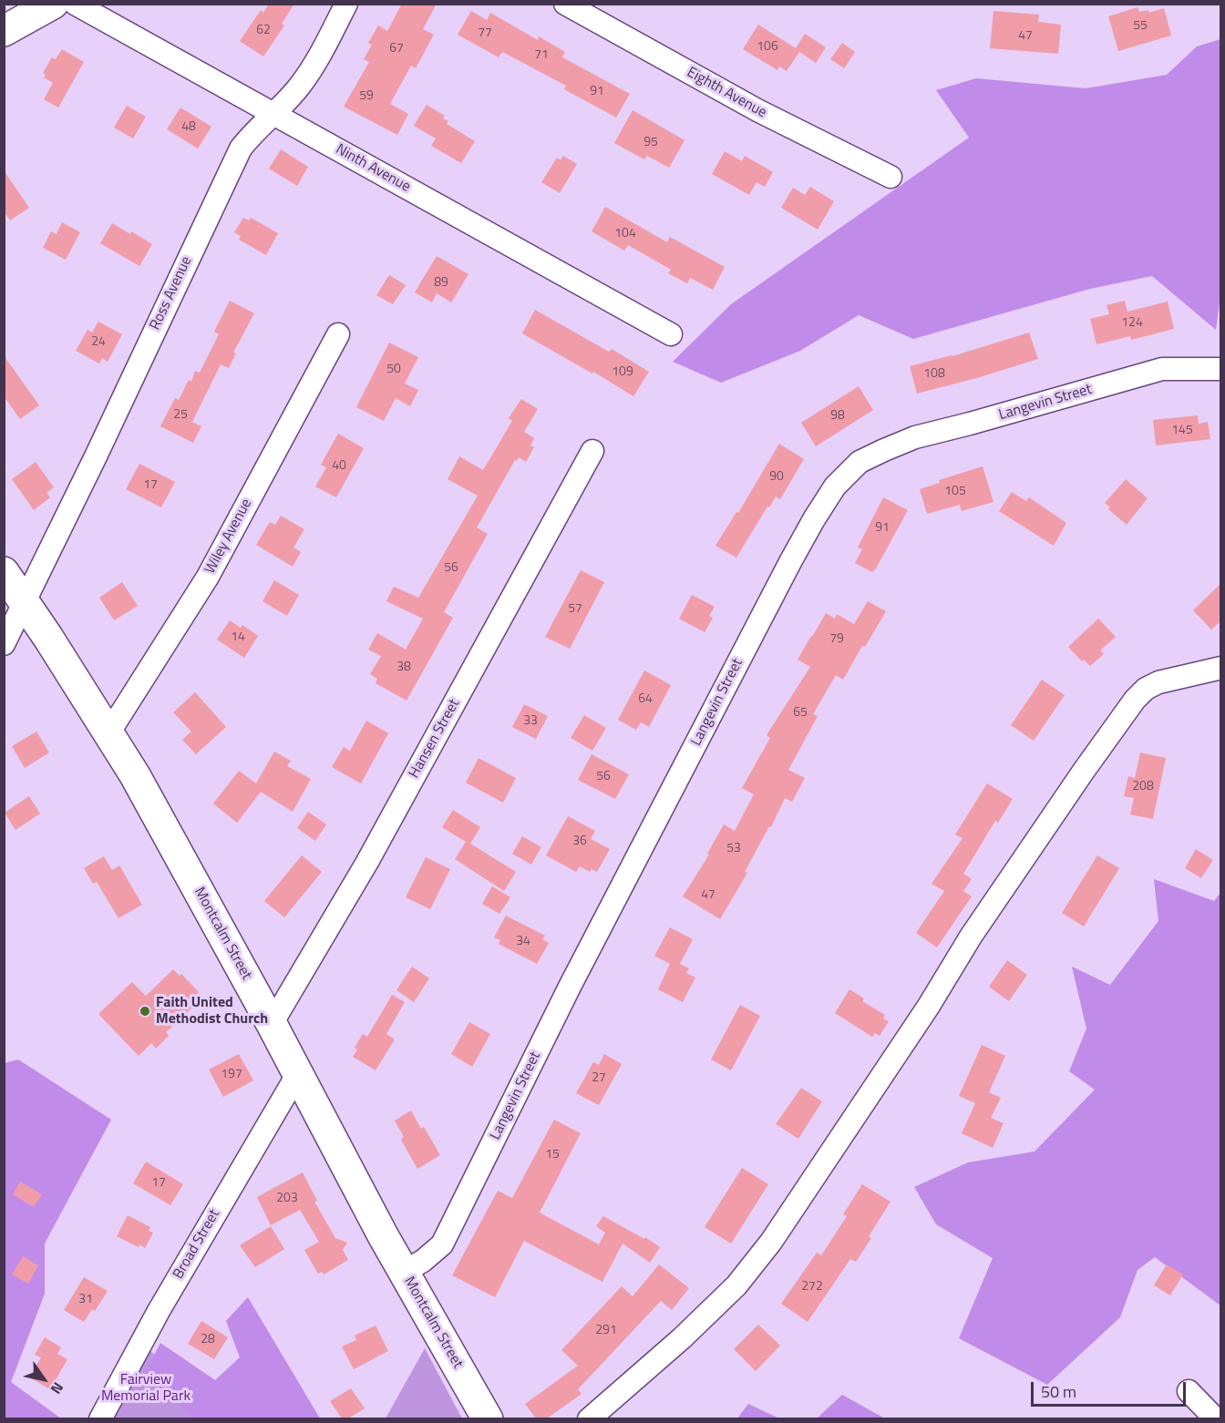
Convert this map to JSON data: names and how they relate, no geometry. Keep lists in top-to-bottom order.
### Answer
{
  "streets": {
    "main road": ["Montcalm Street"],
    "street": [
      "Eighth Avenue",
      "Ninth Avenue",
      "Ross Avenue",
      "Langevin Street",
      "Wiley Avenue",
      "Hansen Street",
      "Broad Street"
    ]
  },
  "crossings": [
    ["Ninth Avenue", "Ross Avenue"],
    ["Ross Avenue", "Montcalm Street"],
    ["Langevin Street", "Montcalm Street"],
    ["Wiley Avenue", "Montcalm Street"],
    ["Hansen Street", "Montcalm Street"],
    ["Montcalm Street", "Broad Street"]
  ],
  "parks": ["Fairview Memorial Park"],
  "places": ["Faith United Methodist Church"],
  "house_numbers": [
    "55",
    "62",
    "77",
    "47",
    "106",
    "67",
    "71",
    "91",
    "59",
    "48",
    "95",
    "104",
    "89",
    "124",
    "24",
    "50",
    "109",
    "108",
    "25",
    "98",
    "145",
    "40",
    "90",
    "17",
    "105",
    "91",
    "56",
    "57",
    "14",
    "79",
    "38",
    "64",
    "65",
    "33",
    "56",
    "208",
    "36",
    "53",
    "47",
    "34",
    "197",
    "27",
    "15",
    "17",
    "203",
    "272",
    "31",
    "291",
    "28"
  ],
  "scale_bar": "50 m",
  "north": "bottom right"
}
